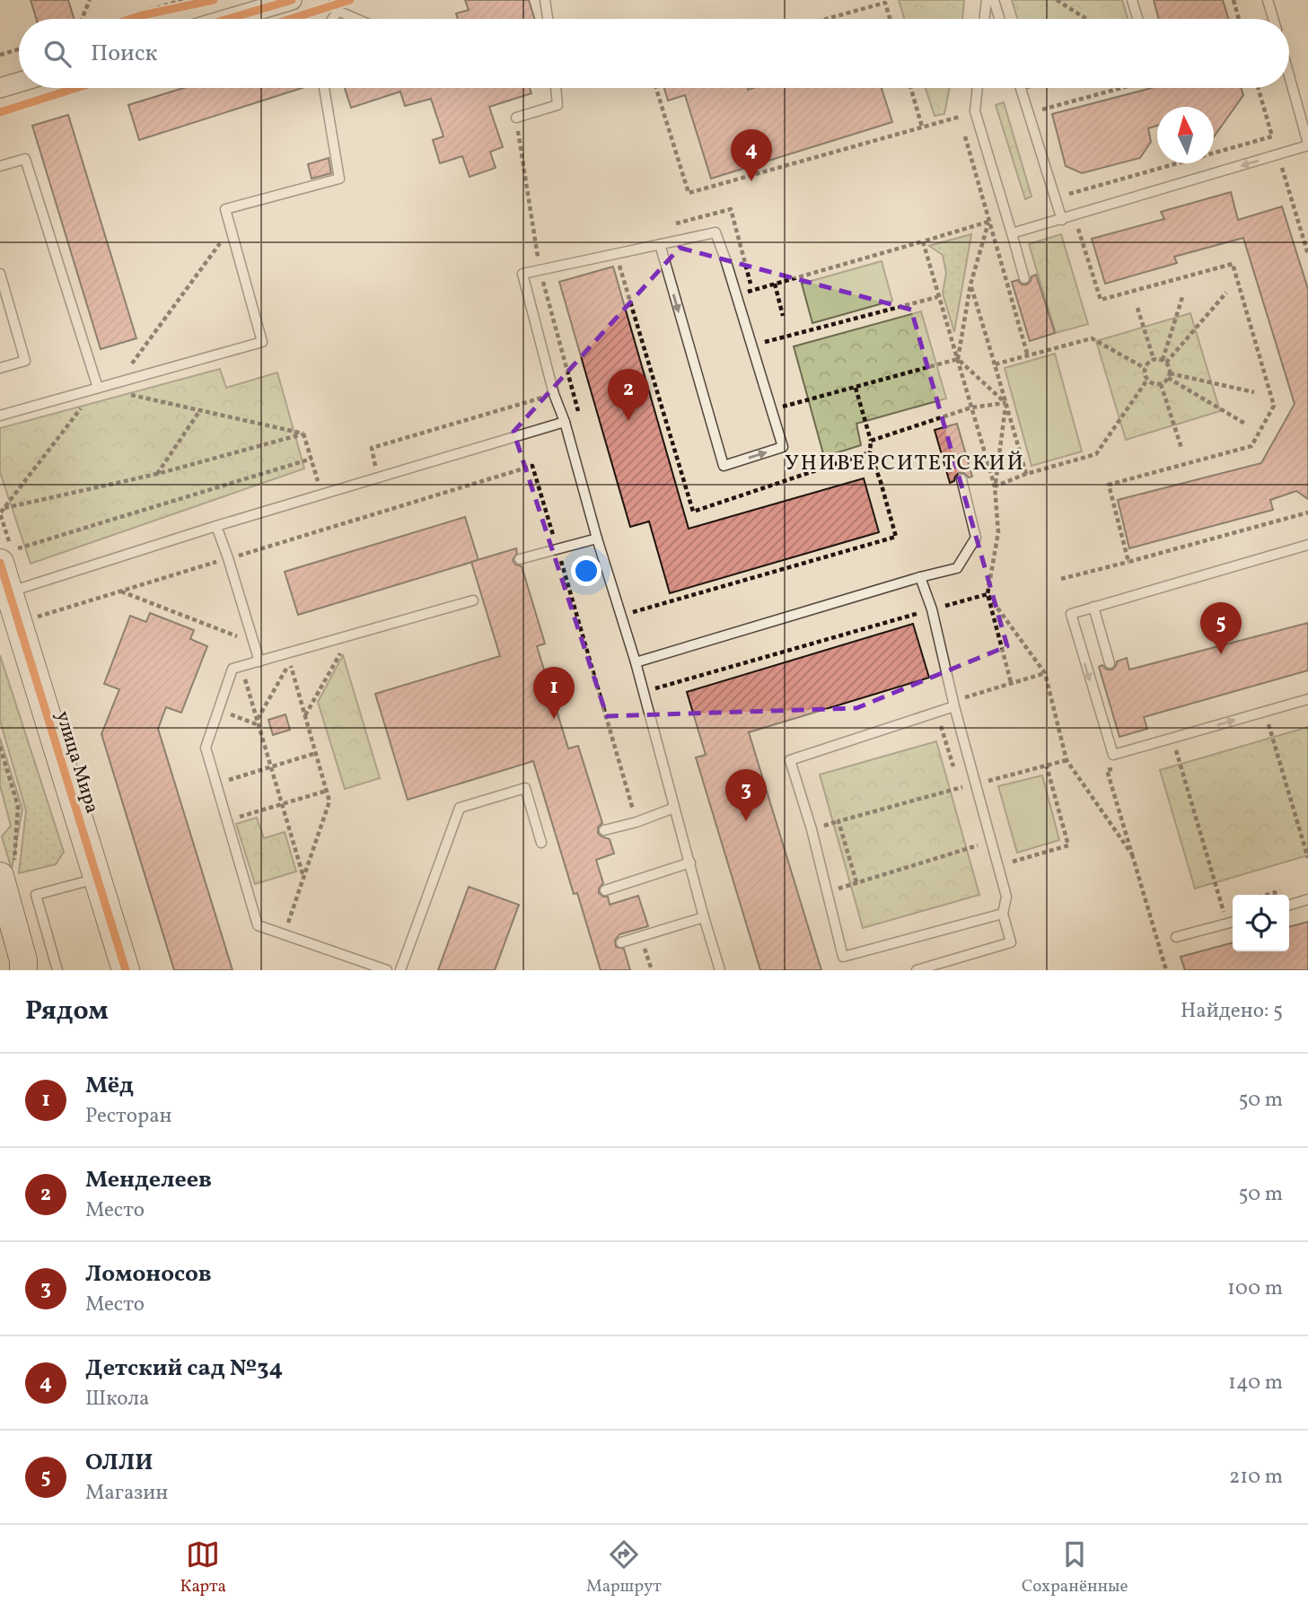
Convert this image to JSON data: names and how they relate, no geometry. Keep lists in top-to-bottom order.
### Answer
{
  "streets": {
    "street": ["улица Мира"]
  },
  "districts": ["УНИВЕРСИТЕТСКИЙ"],
  "north": "top",
  "page": {
    "search": "Поиск",
    "pins": [
      "4",
      "2",
      "5",
      "1",
      "3"
    ],
    "heading": ["Рядом", "Найдено: 5"],
    "list": [
      {
        "mark": "1",
        "name": "Мёд",
        "note": "Ресторан",
        "value": "50 m"
      },
      {
        "mark": "2",
        "name": "Менделеев",
        "note": "Место",
        "value": "50 m"
      },
      {
        "mark": "3",
        "name": "Ломоносов",
        "note": "Место",
        "value": "100 m"
      },
      {
        "mark": "4",
        "name": "Детский сад №34",
        "note": "Школа",
        "value": "140 m"
      },
      {
        "mark": "5",
        "name": "ОЛЛИ",
        "note": "Магазин",
        "value": "210 m"
      }
    ],
    "nav": ["Карта", "Маршрут", "Сохранённые"]
  }
}
